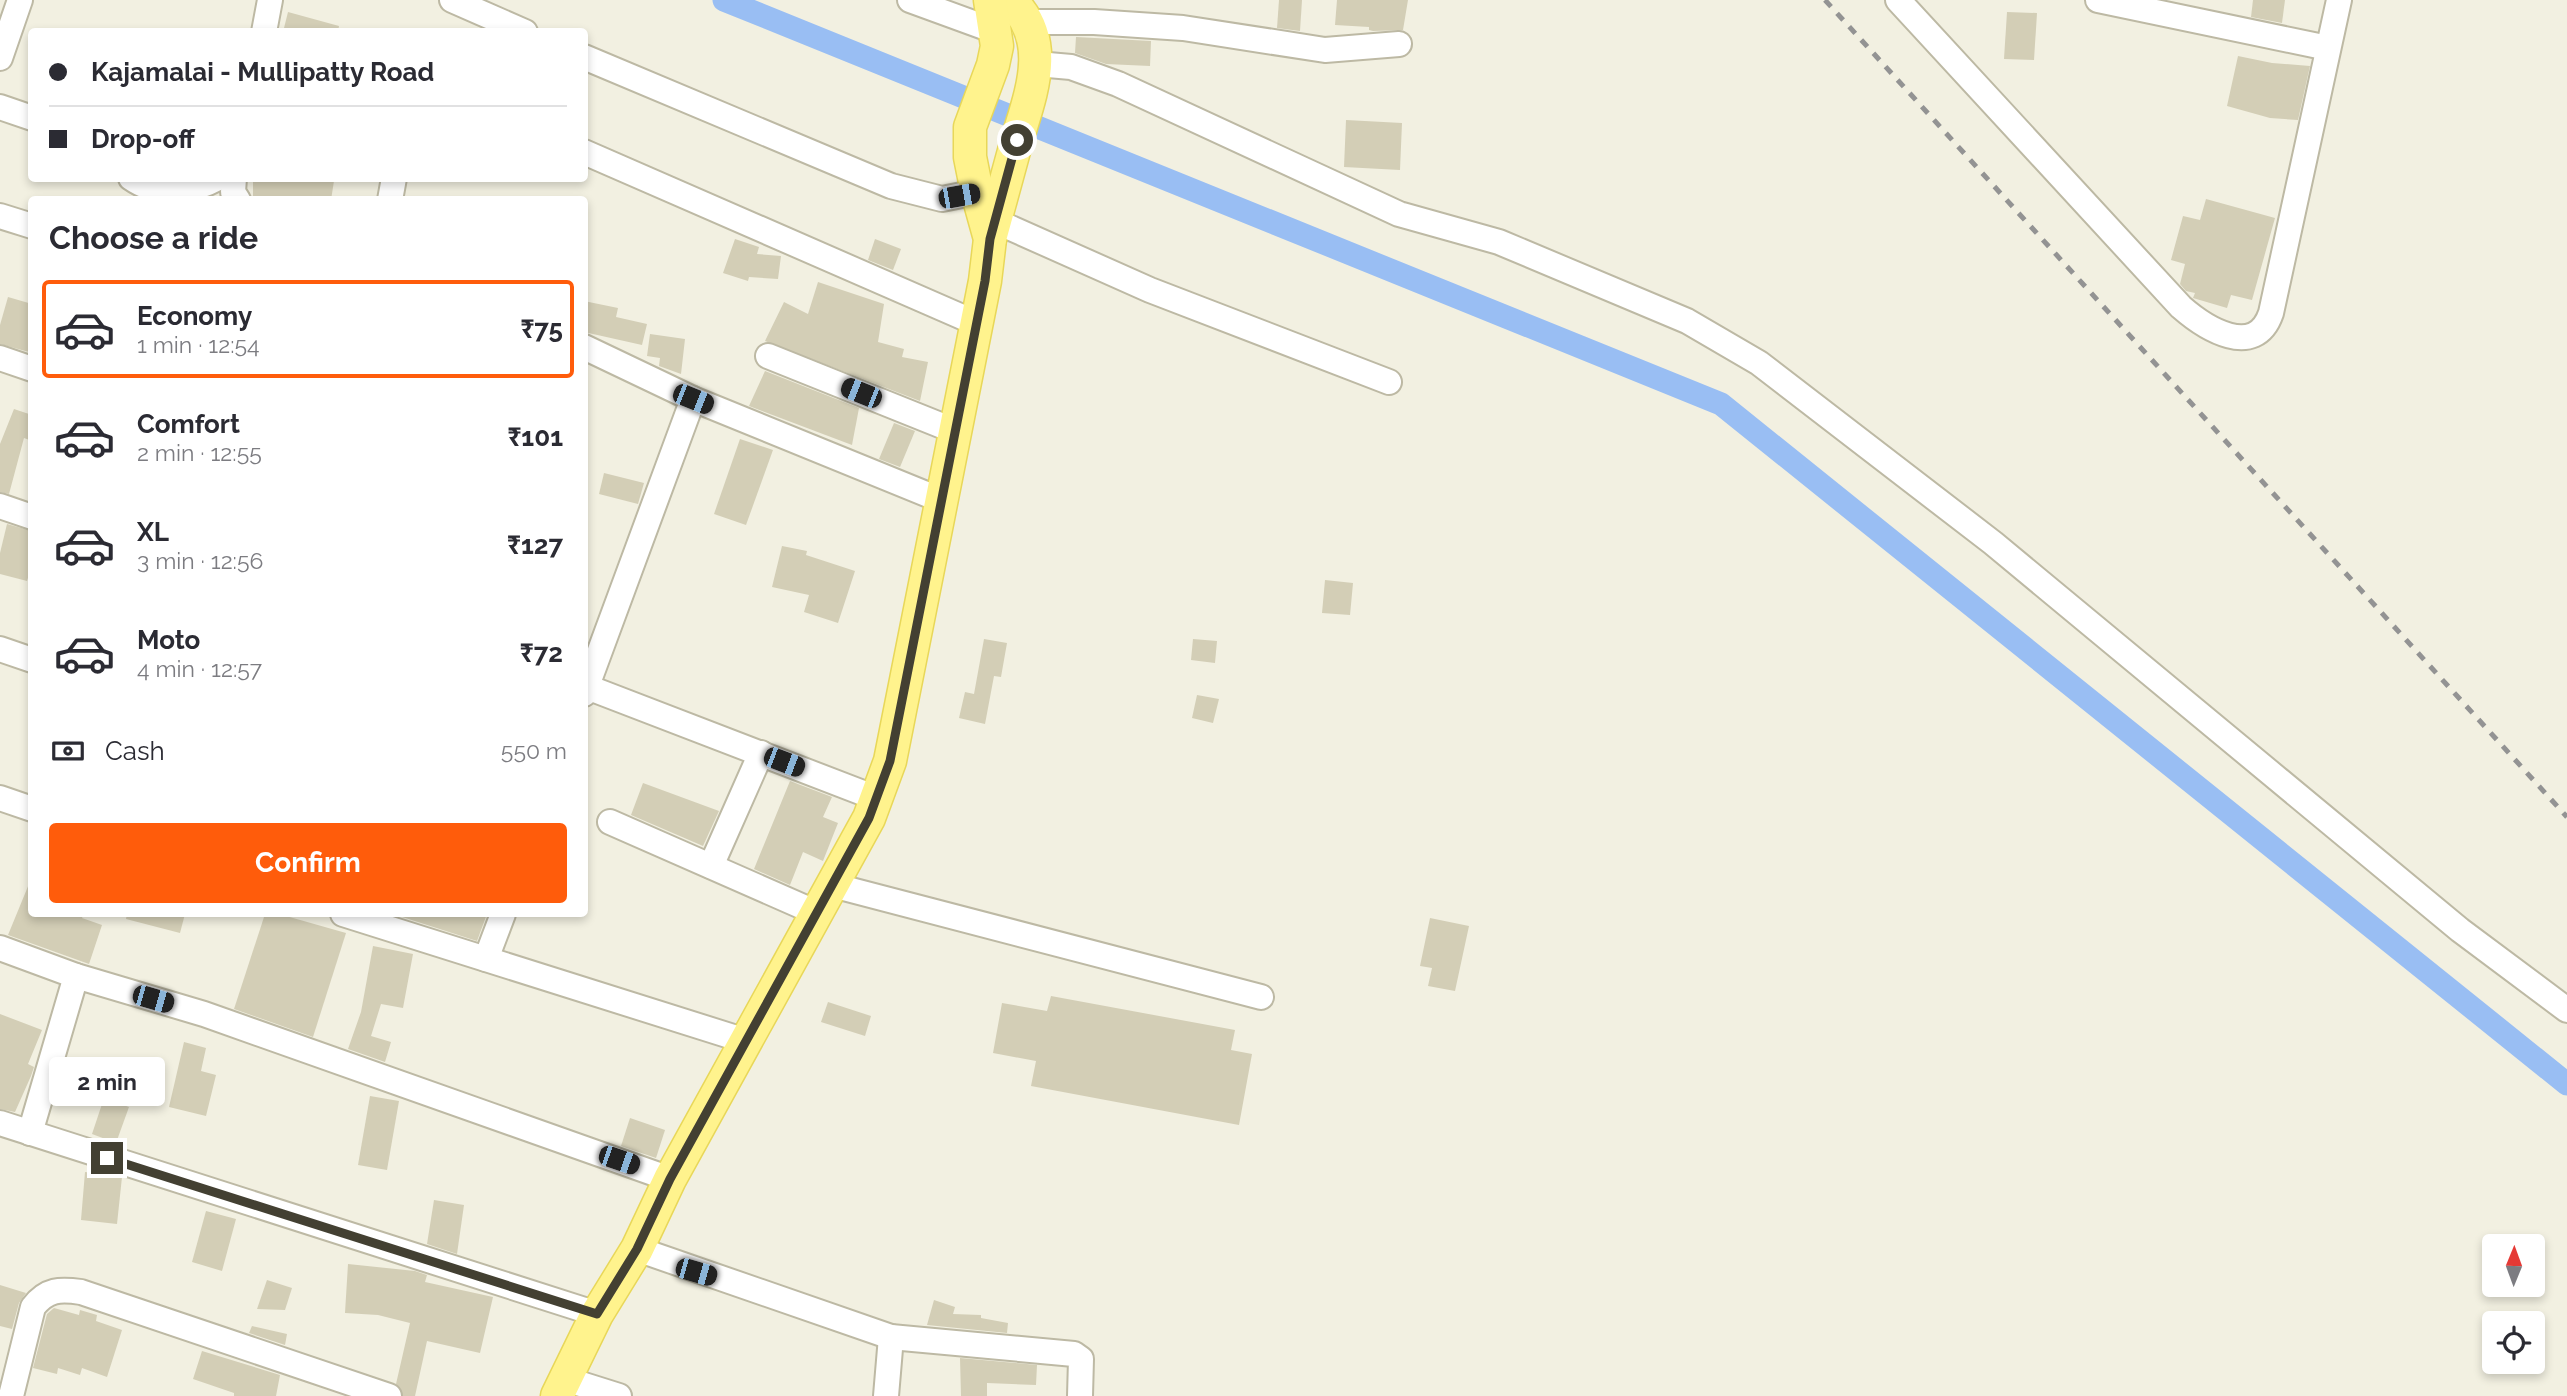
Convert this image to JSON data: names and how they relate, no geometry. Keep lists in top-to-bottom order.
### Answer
{
  "north": "top",
  "page": {
    "banner": ["Kajamalai - Mullipatty Road", "Drop-off"],
    "heading": "Choose a ride",
    "list": [
      {
        "name": "Economy",
        "note": "1 min · 12:54",
        "value": "₹75"
      },
      {
        "name": "Comfort",
        "note": "2 min · 12:55",
        "value": "₹101"
      },
      {
        "name": "XL",
        "note": "3 min · 12:56",
        "value": "₹127"
      },
      {
        "name": "Moto",
        "note": "4 min · 12:57",
        "value": "₹72"
      }
    ],
    "pay": ["Cash", "550 m"],
    "buttons": "Confirm",
    "bubble": "2 min"
  }
}
